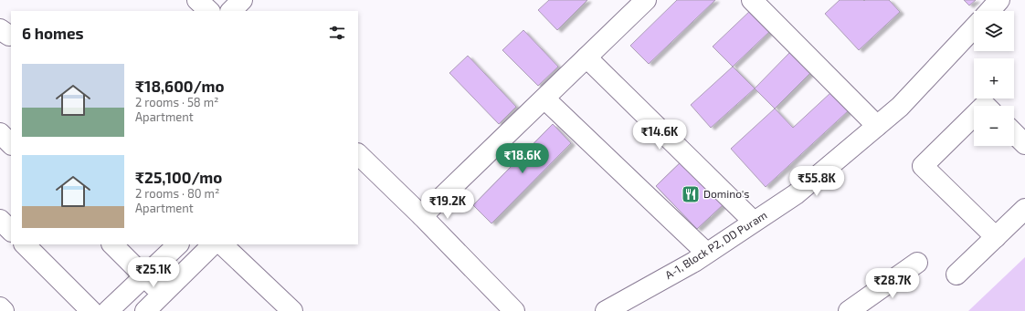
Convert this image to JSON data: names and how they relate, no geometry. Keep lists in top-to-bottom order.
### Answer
{
  "streets": {
    "street": ["A-1, Block P2, DD Puram"]
  },
  "places": {
    "restaurant": ["Domino's"]
  },
  "page": {
    "map_buttons": ["+", "−"],
    "heading": "6 homes",
    "list": [
      {
        "name": "₹18,600/mo",
        "note": "2 rooms · 58 m² · Apartment"
      },
      {
        "name": "₹25,100/mo",
        "note": "2 rooms · 80 m² · Apartment"
      }
    ],
    "price": [
      "₹14.6K",
      "₹18.6K",
      "₹55.8K",
      "₹19.2K",
      "₹25.1K",
      "₹28.7K"
    ]
  }
}
